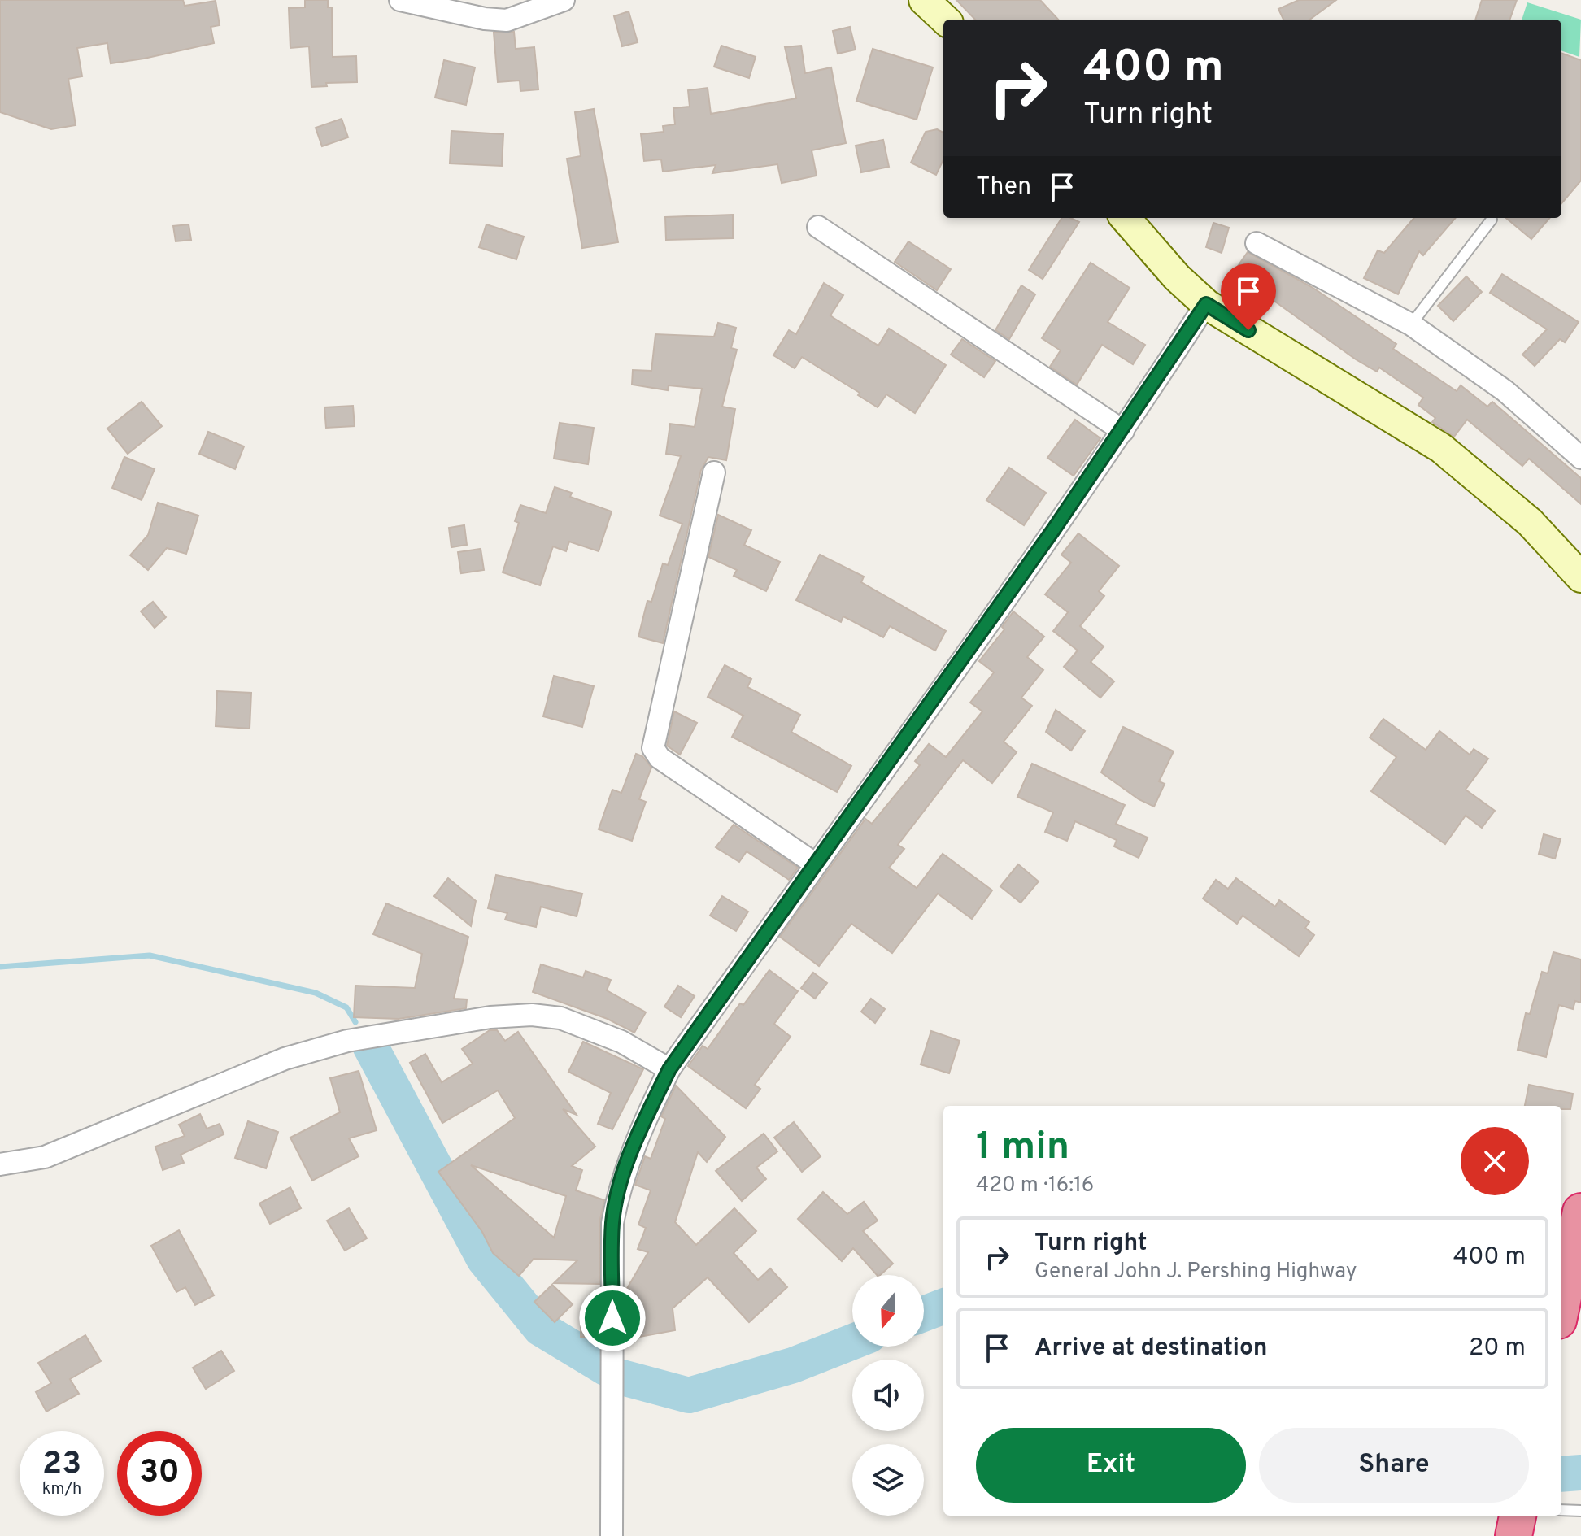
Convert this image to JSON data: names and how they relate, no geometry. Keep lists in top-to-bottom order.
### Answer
{
  "north": "bottom",
  "page": {
    "turn": ["400 m", "Turn right"],
    "then": "Then",
    "heading": ["1 min", "420 m · 16:16"],
    "list": [
      {
        "name": "Turn right",
        "note": "General John J. Pershing Highway",
        "value": "400 m"
      },
      {
        "name": "Arrive at destination",
        "value": "20 m"
      }
    ],
    "buttons": ["Exit", "Share"],
    "speed": "23 km/h",
    "limit": "30"
  }
}
